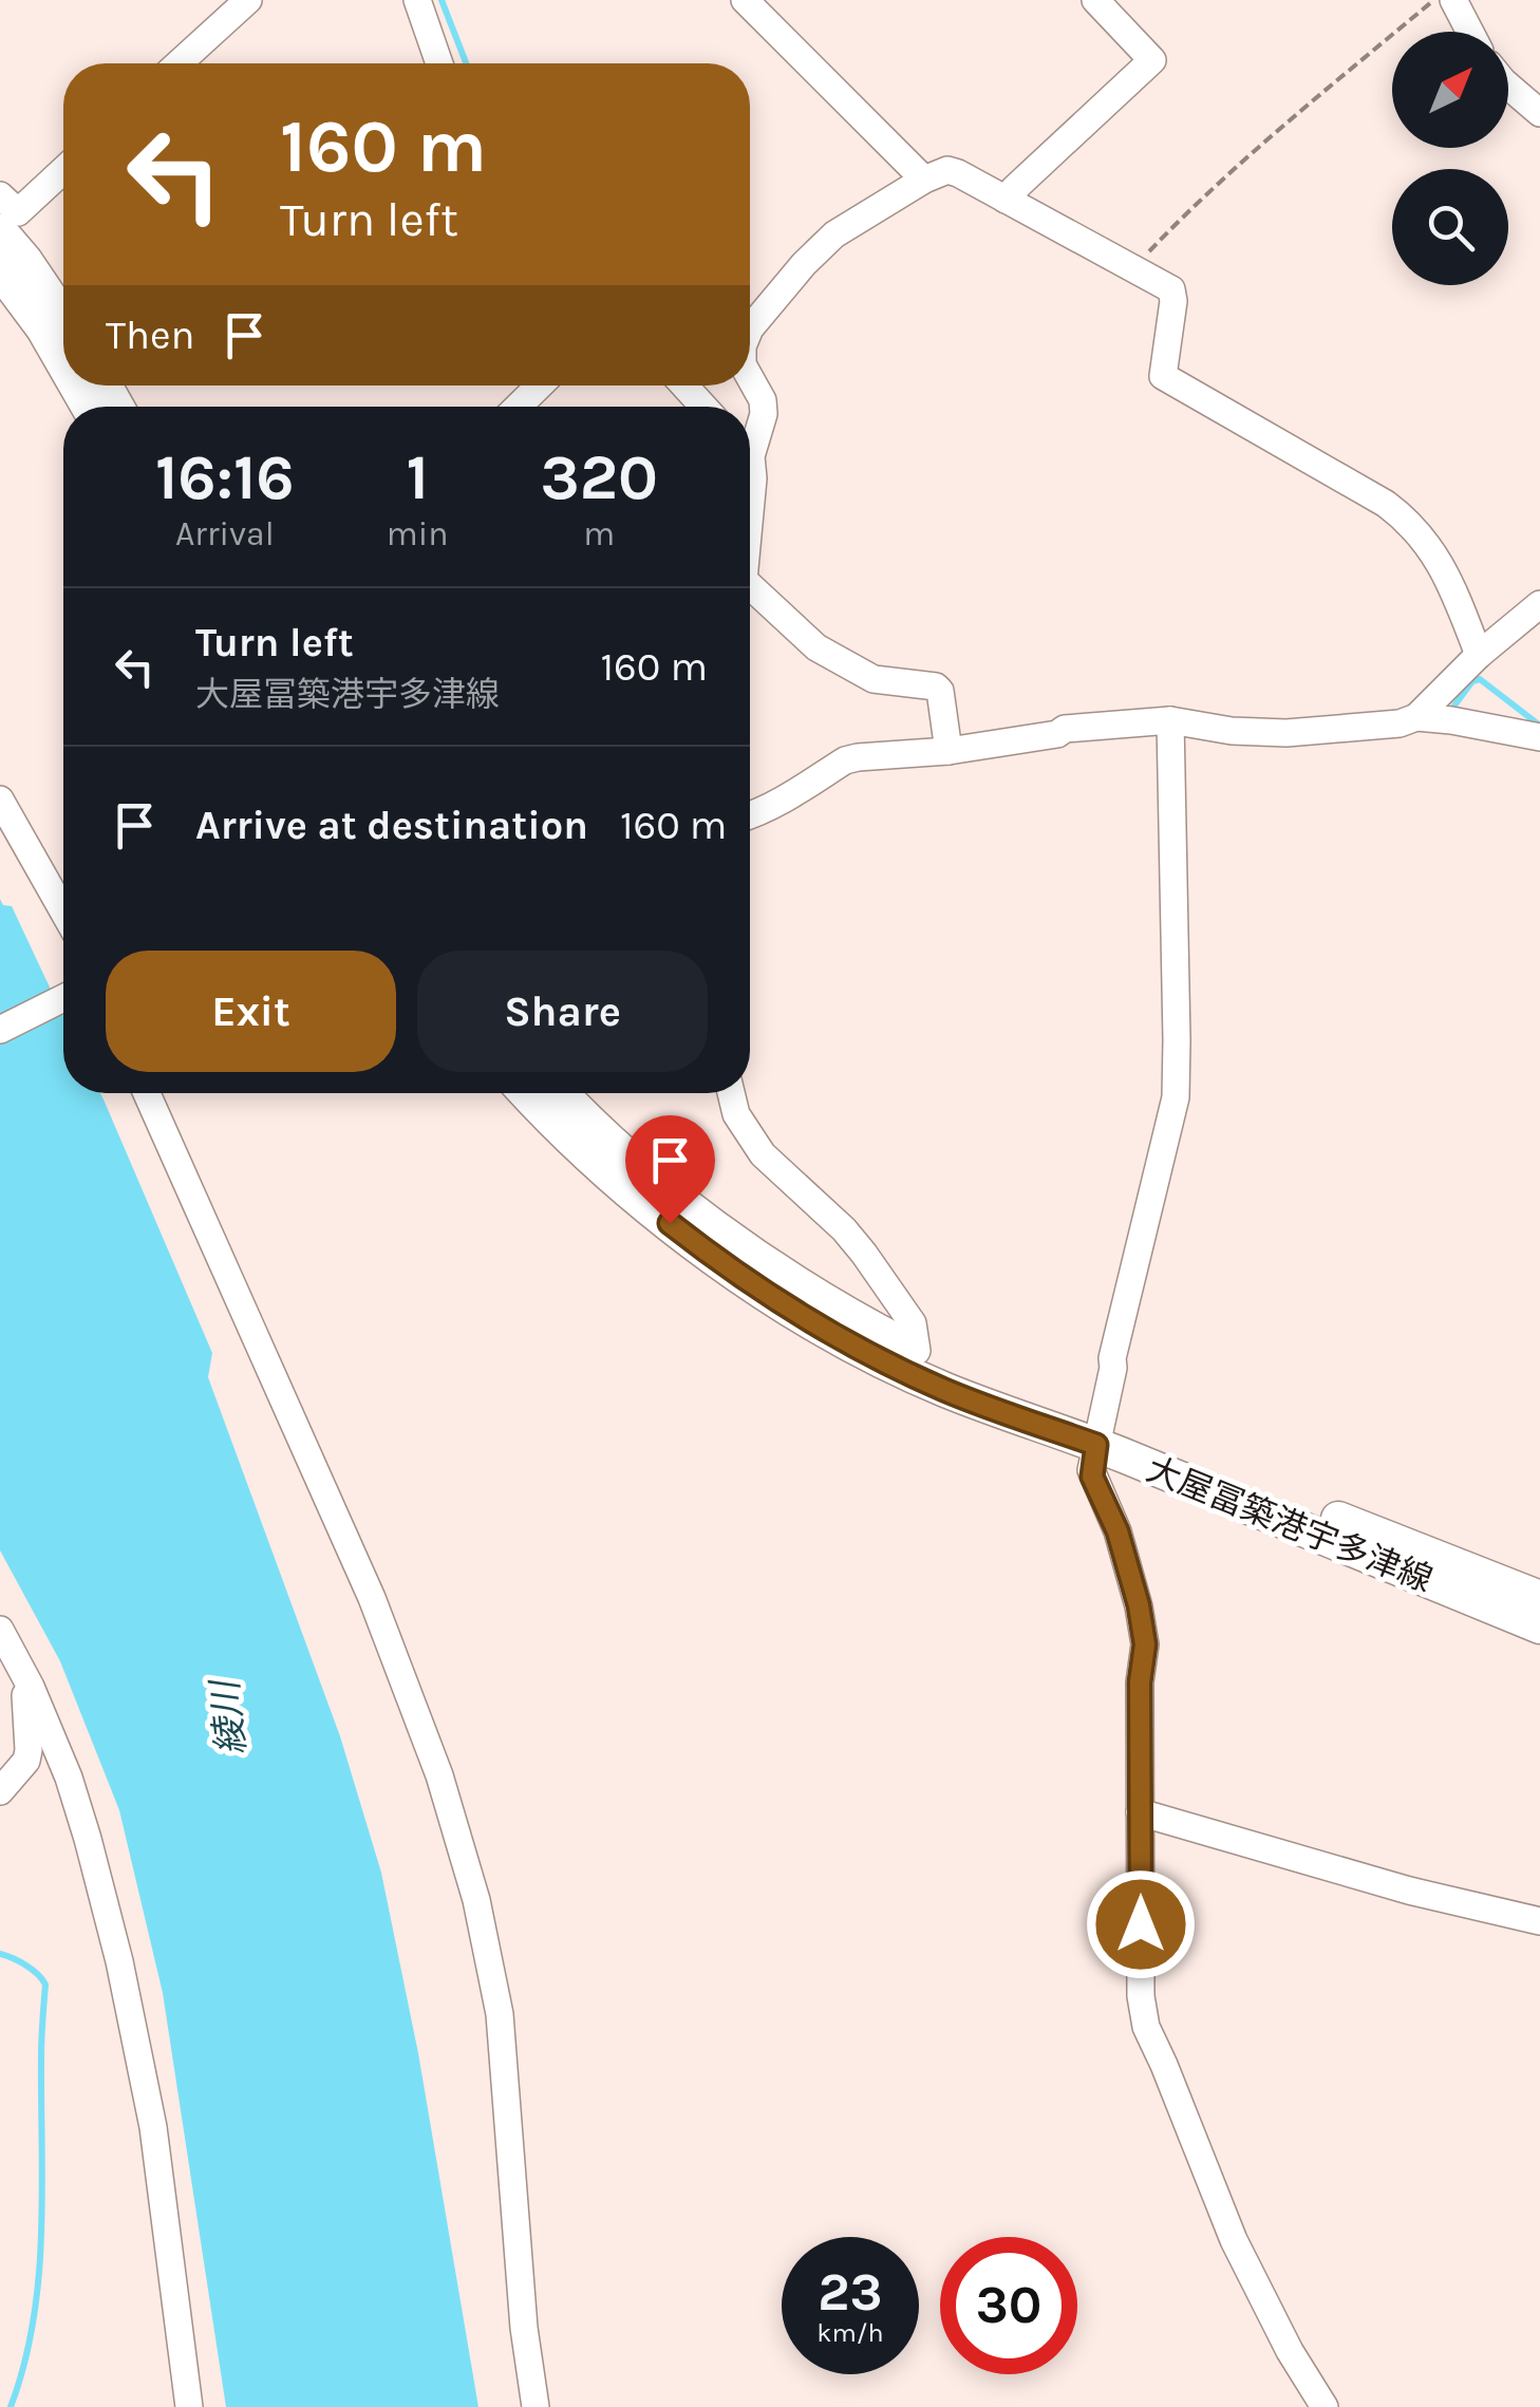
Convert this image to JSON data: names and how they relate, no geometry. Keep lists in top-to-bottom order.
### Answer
{
  "streets": {
    "main road": ["大屋冨築港宇多津線"]
  },
  "water": ["綾川"],
  "north": "top right",
  "page": {
    "turn": ["160 m", "Turn left"],
    "then": "Then",
    "eta": [
      "16:16",
      "Arrival",
      "1",
      "min",
      "320",
      "m"
    ],
    "list": [
      {
        "name": "Turn left",
        "note": "大屋冨築港宇多津線",
        "value": "160 m"
      },
      {
        "name": "Arrive at destination",
        "value": "160 m"
      }
    ],
    "buttons": ["Exit", "Share"],
    "speed": "23 km/h",
    "limit": "30"
  }
}
